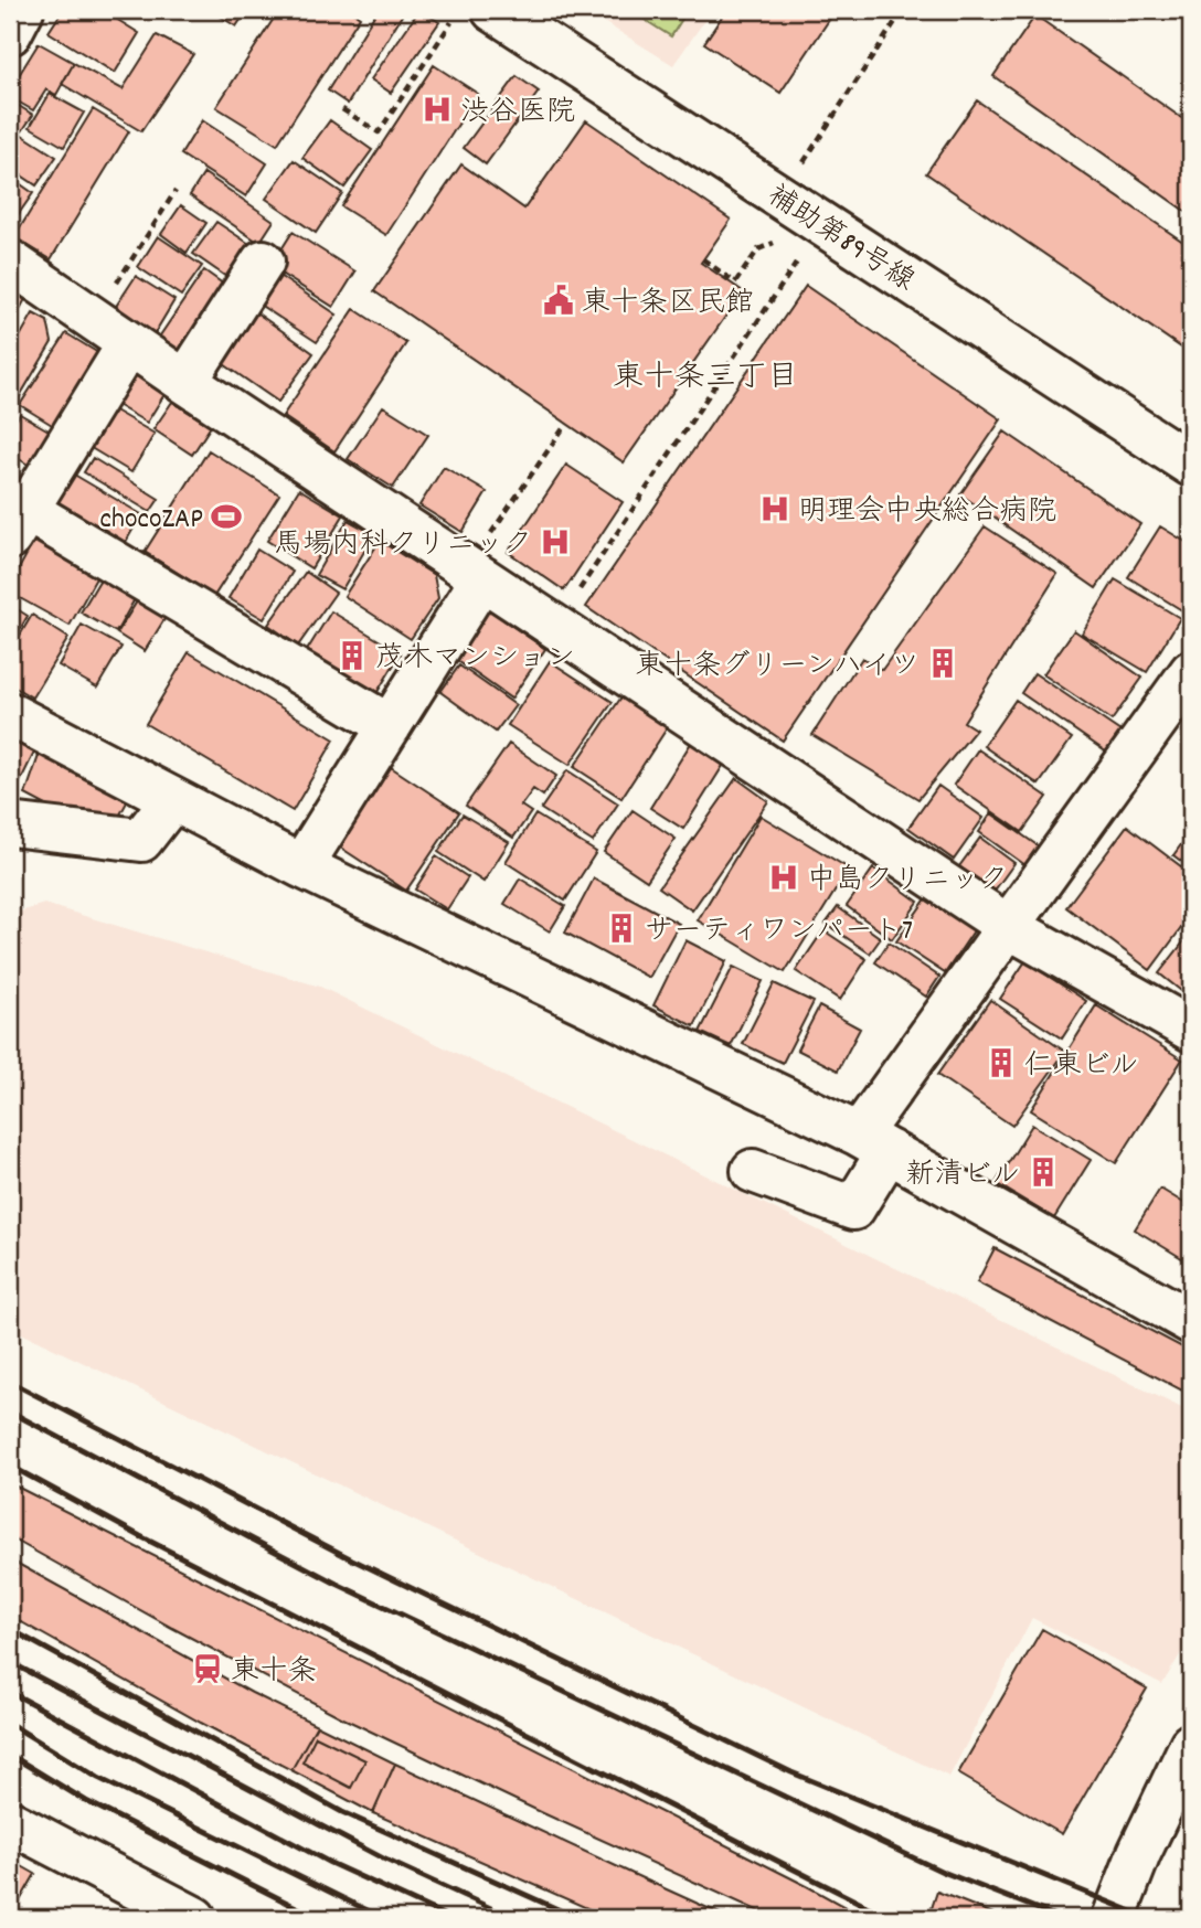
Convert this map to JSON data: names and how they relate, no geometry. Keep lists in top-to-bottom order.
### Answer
{
  "streets": {
    "street": ["補助第89号線"]
  },
  "districts": ["東十条三丁目"],
  "places": {
    "hospital": [
      "渋谷医院",
      "明理会中央総合病院",
      "馬場内科クリニック",
      "中島クリニック"
    ],
    "public building": ["東十条区民館"],
    "sports": ["chocoZAP"],
    "building": [
      "茂木マンション",
      "東十条グリーンハイツ",
      "サーティワンパート7",
      "仁東ビル",
      "新清ビル"
    ],
    "station": ["東十条"]
  }
}
